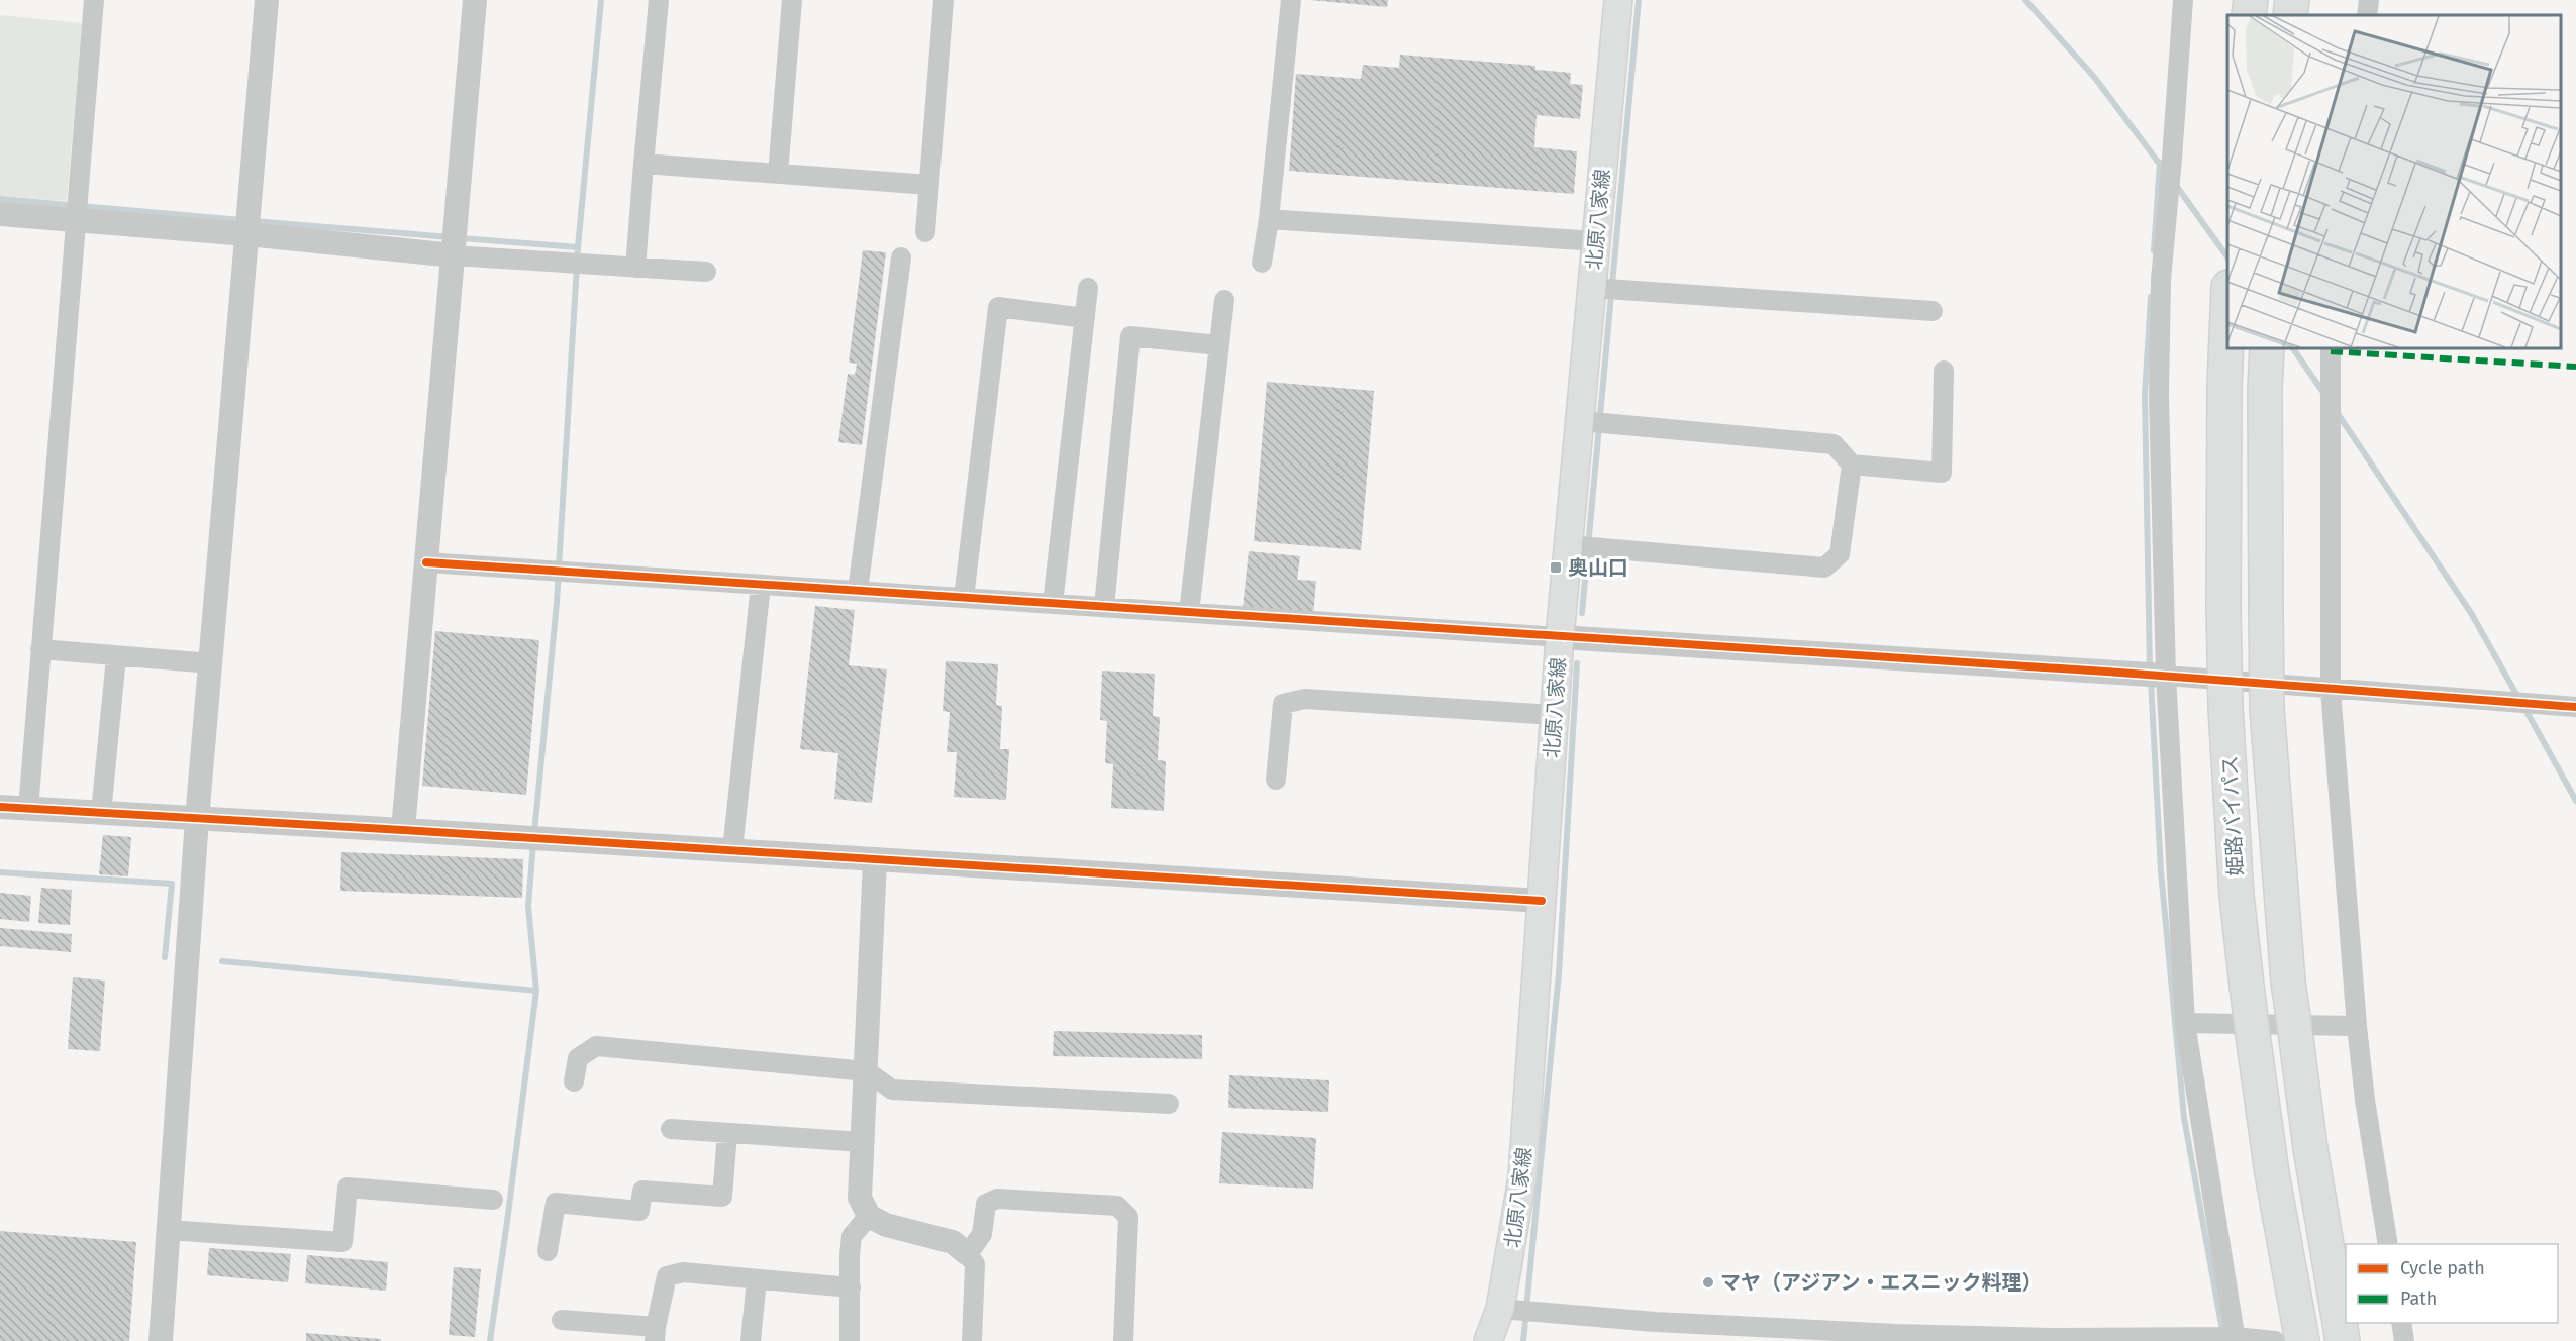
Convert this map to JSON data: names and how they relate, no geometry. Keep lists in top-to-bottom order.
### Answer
{
  "streets": {
    "highway": ["姫路バイパス"],
    "main road": ["北原八家線"]
  },
  "places": {
    "transit": ["奥山口"],
    "other": ["マヤ（アジアン・エスニック料理）"]
  },
  "legend": ["Cycle path", "Path"]
}
